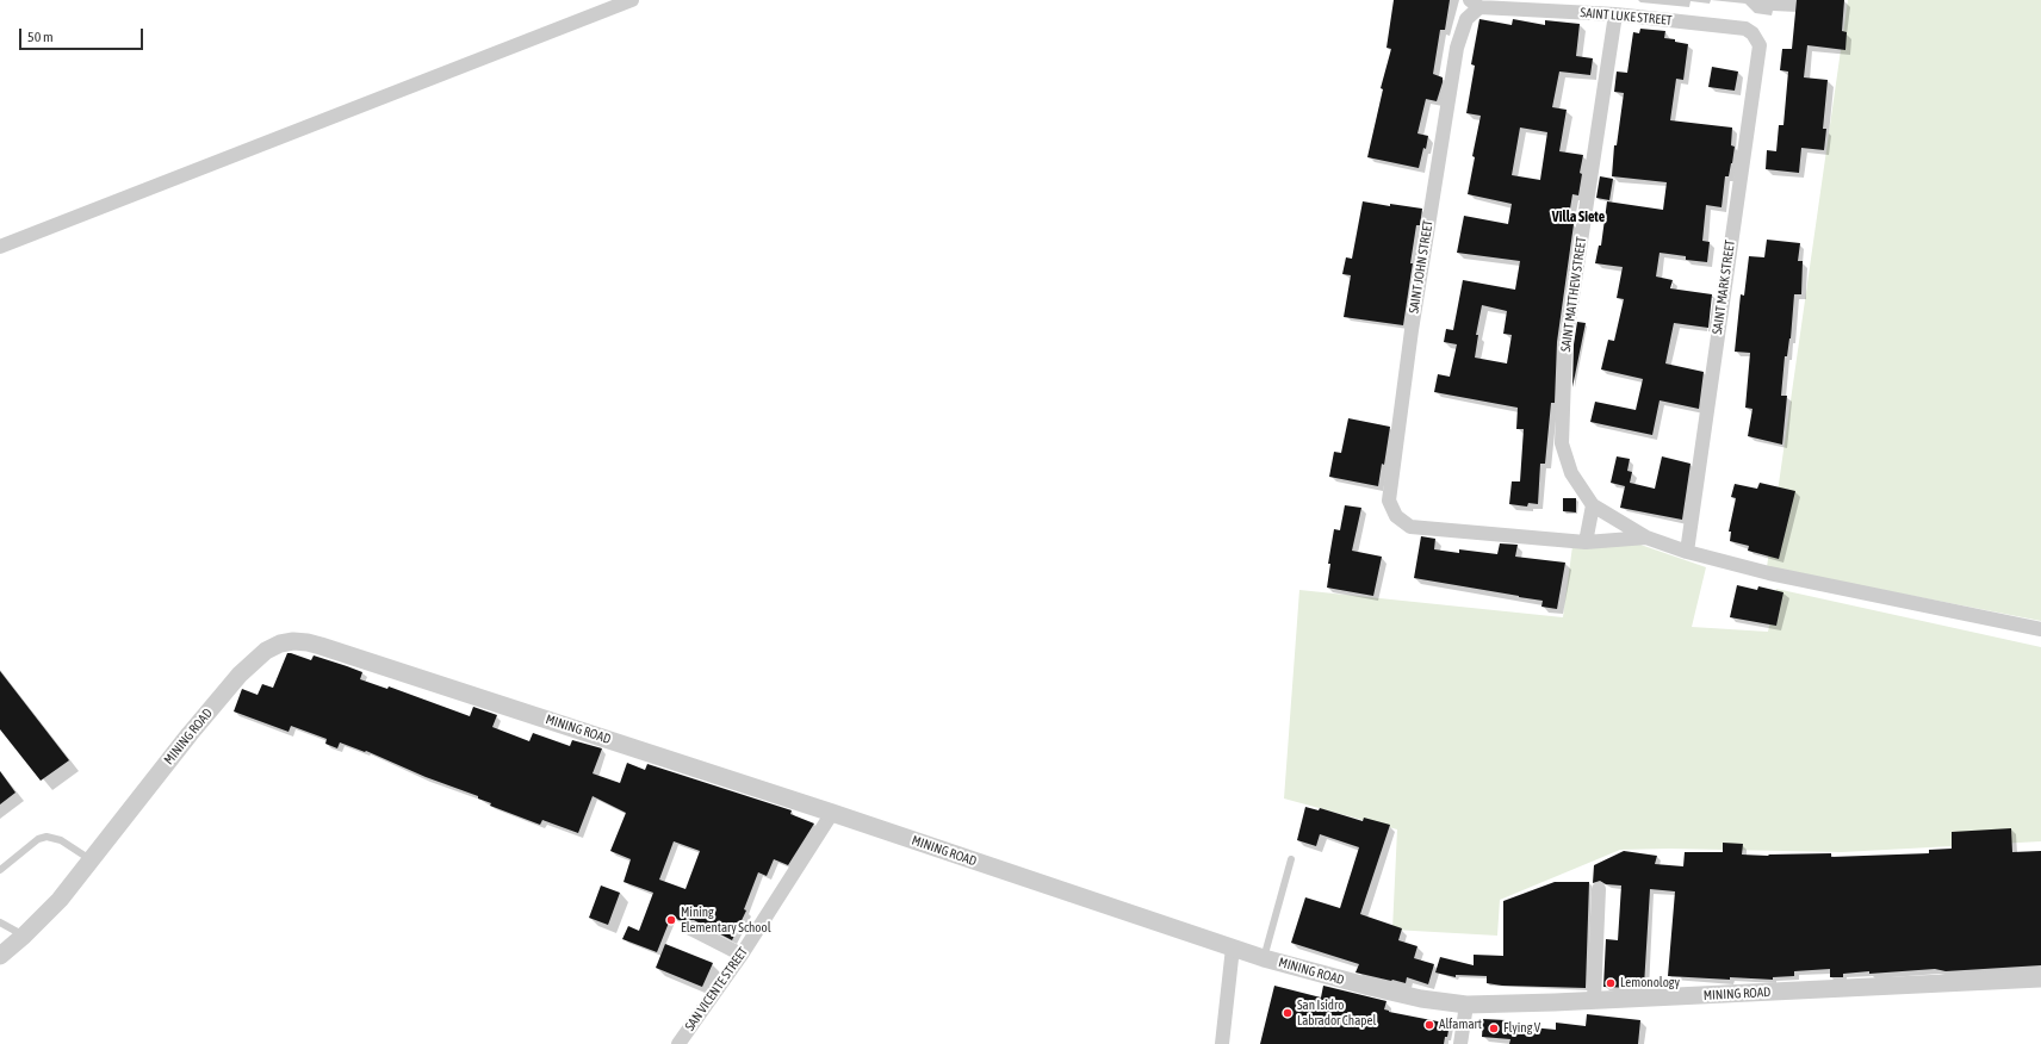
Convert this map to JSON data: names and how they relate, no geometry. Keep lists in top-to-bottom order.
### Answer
{
  "streets": {
    "street": [
      "SAINT LUKE STREET",
      "SAINT JOHN STREET",
      "SAINT MARK STREET",
      "SAINT MATTHEW STREET",
      "MINING ROAD",
      "SAN VICENTE STREET"
    ]
  },
  "crossings": [
    ["SAINT LUKE STREET", "SAINT JOHN STREET"],
    ["SAINT LUKE STREET", "SAINT MARK STREET"],
    ["SAINT LUKE STREET", "SAINT MATTHEW STREET"],
    ["MINING ROAD", "SAN VICENTE STREET"]
  ],
  "districts": ["Villa Siete"],
  "places": [
    "Mining Elementary School",
    "Lemonology",
    "San Isidro Labrador Chapel",
    "Alfamart",
    "Flying V"
  ],
  "scale_bar": "50 m"
}
